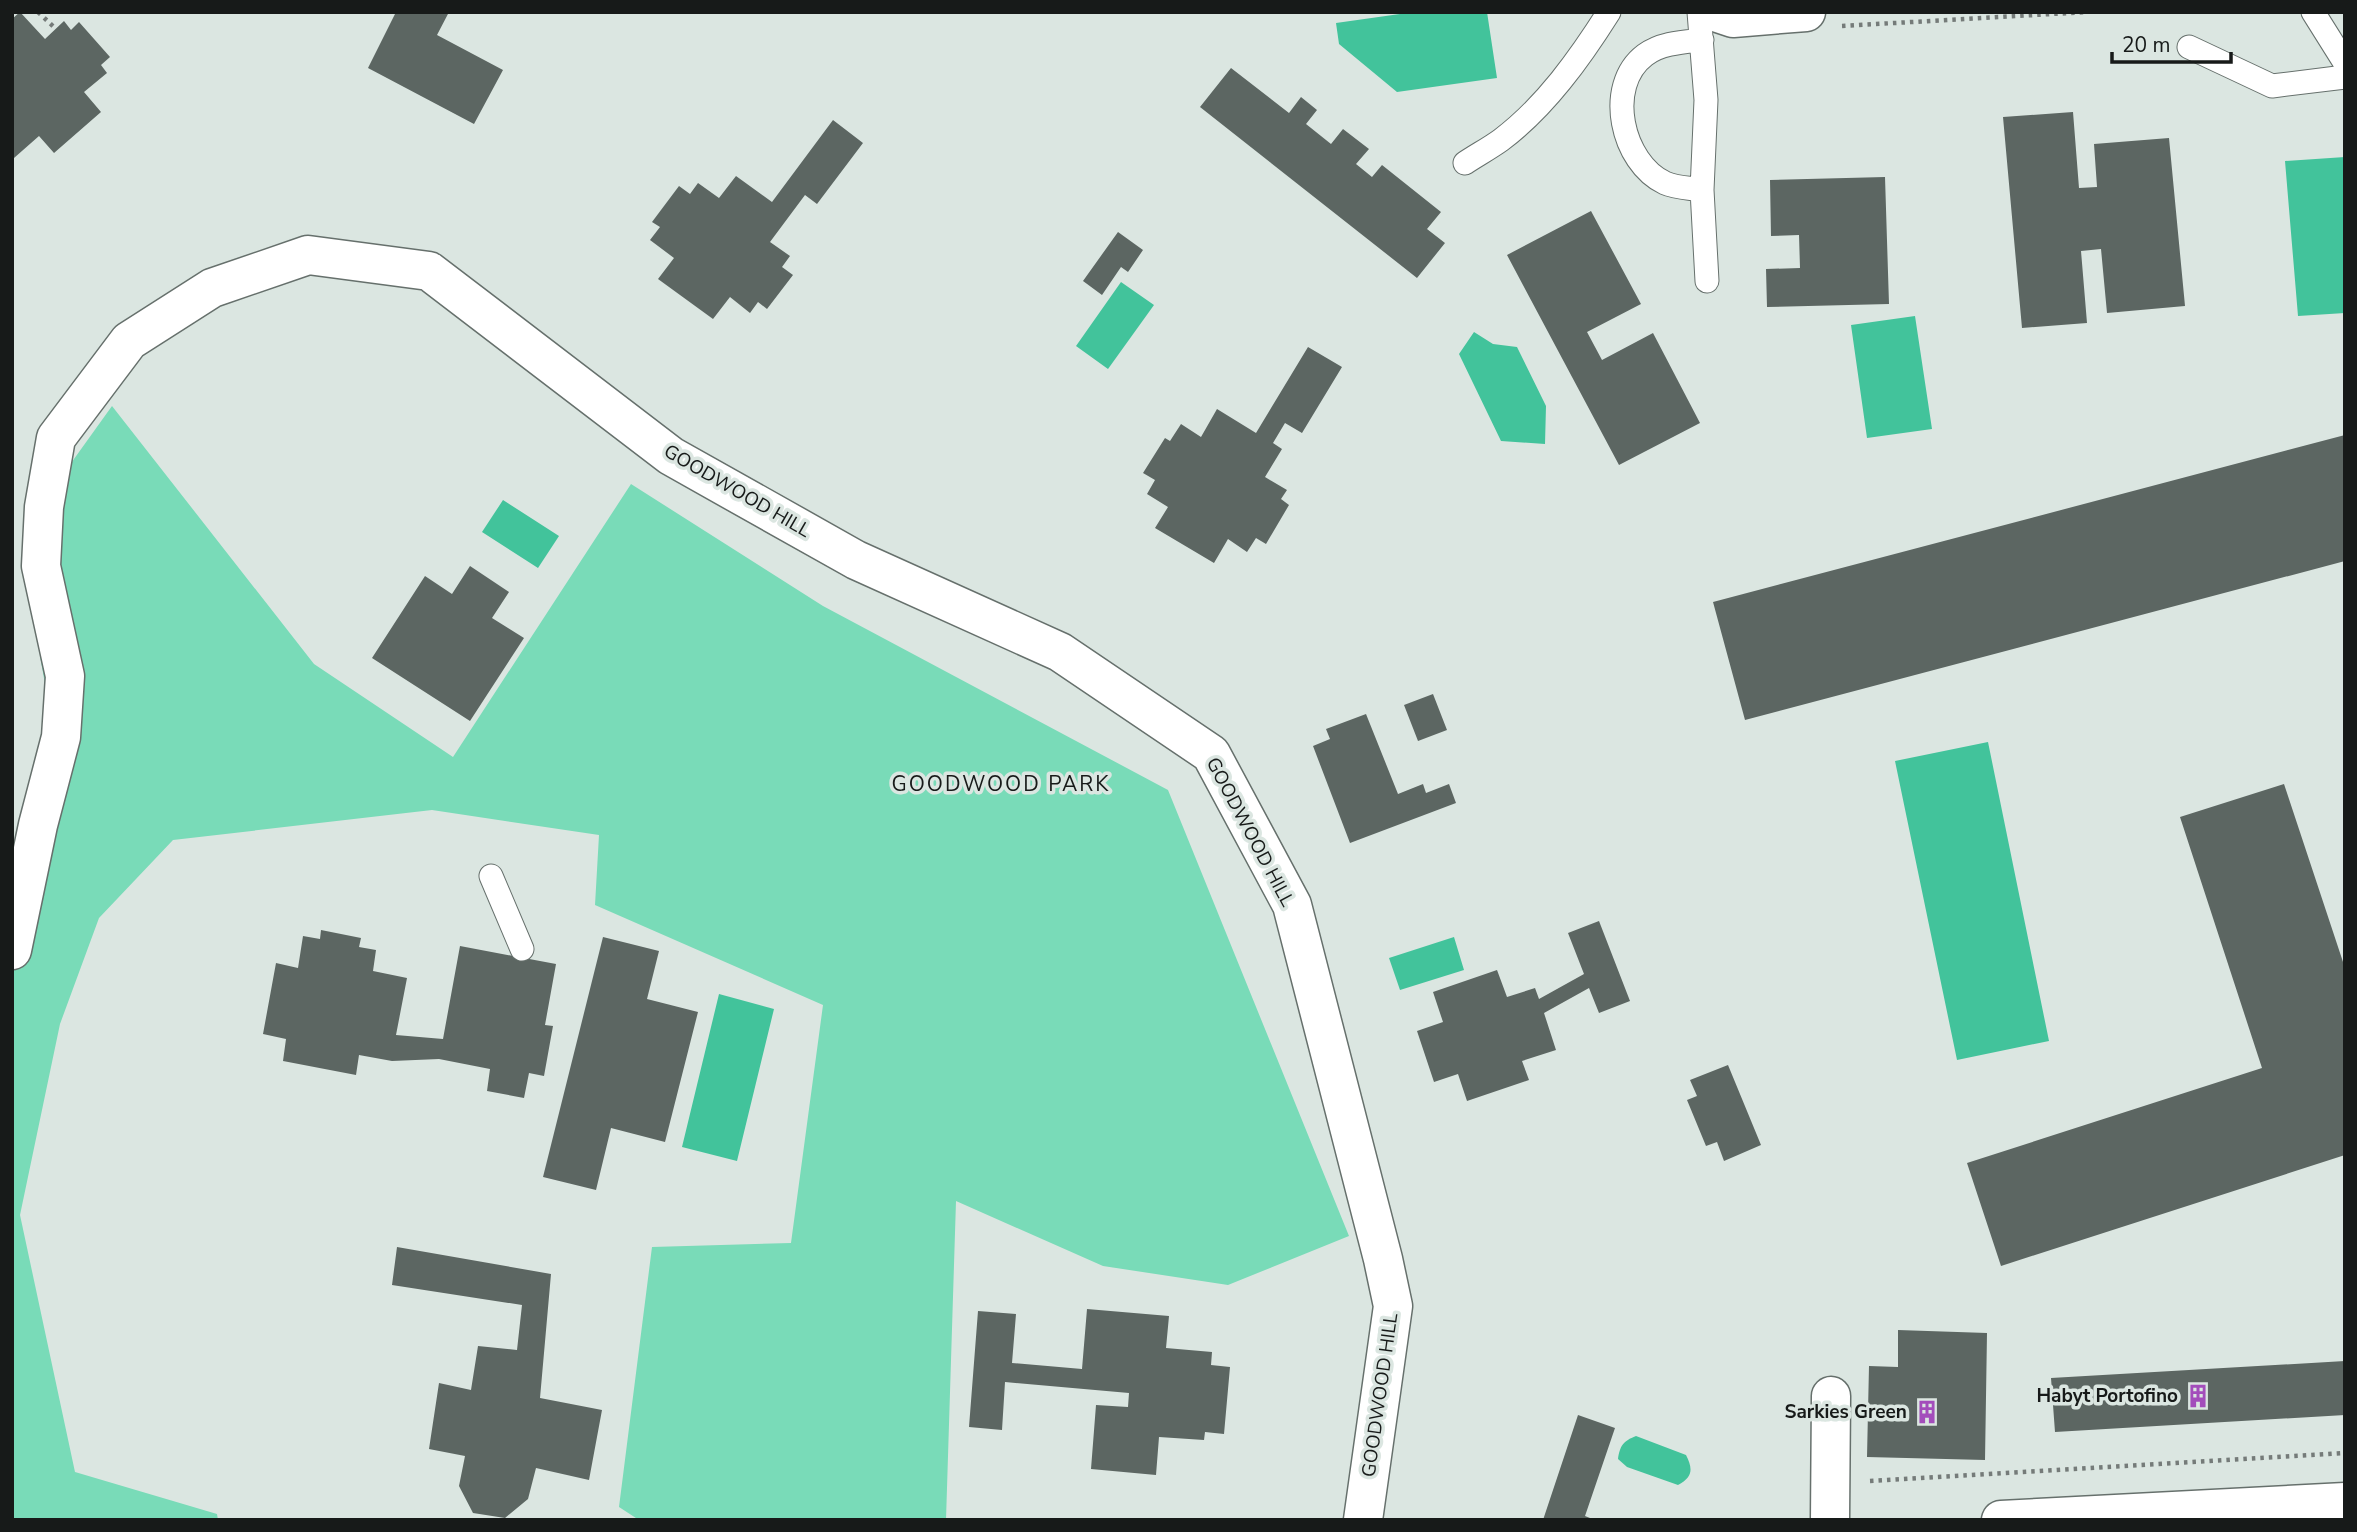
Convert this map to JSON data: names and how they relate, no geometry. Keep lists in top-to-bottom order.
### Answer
{
  "streets": {
    "street": ["GOODWOOD HILL"]
  },
  "districts": ["GOODWOOD PARK"],
  "places": {
    "building": ["Habyt Portofino", "Sarkies Green"]
  },
  "scale_bar": "20 m"
}
